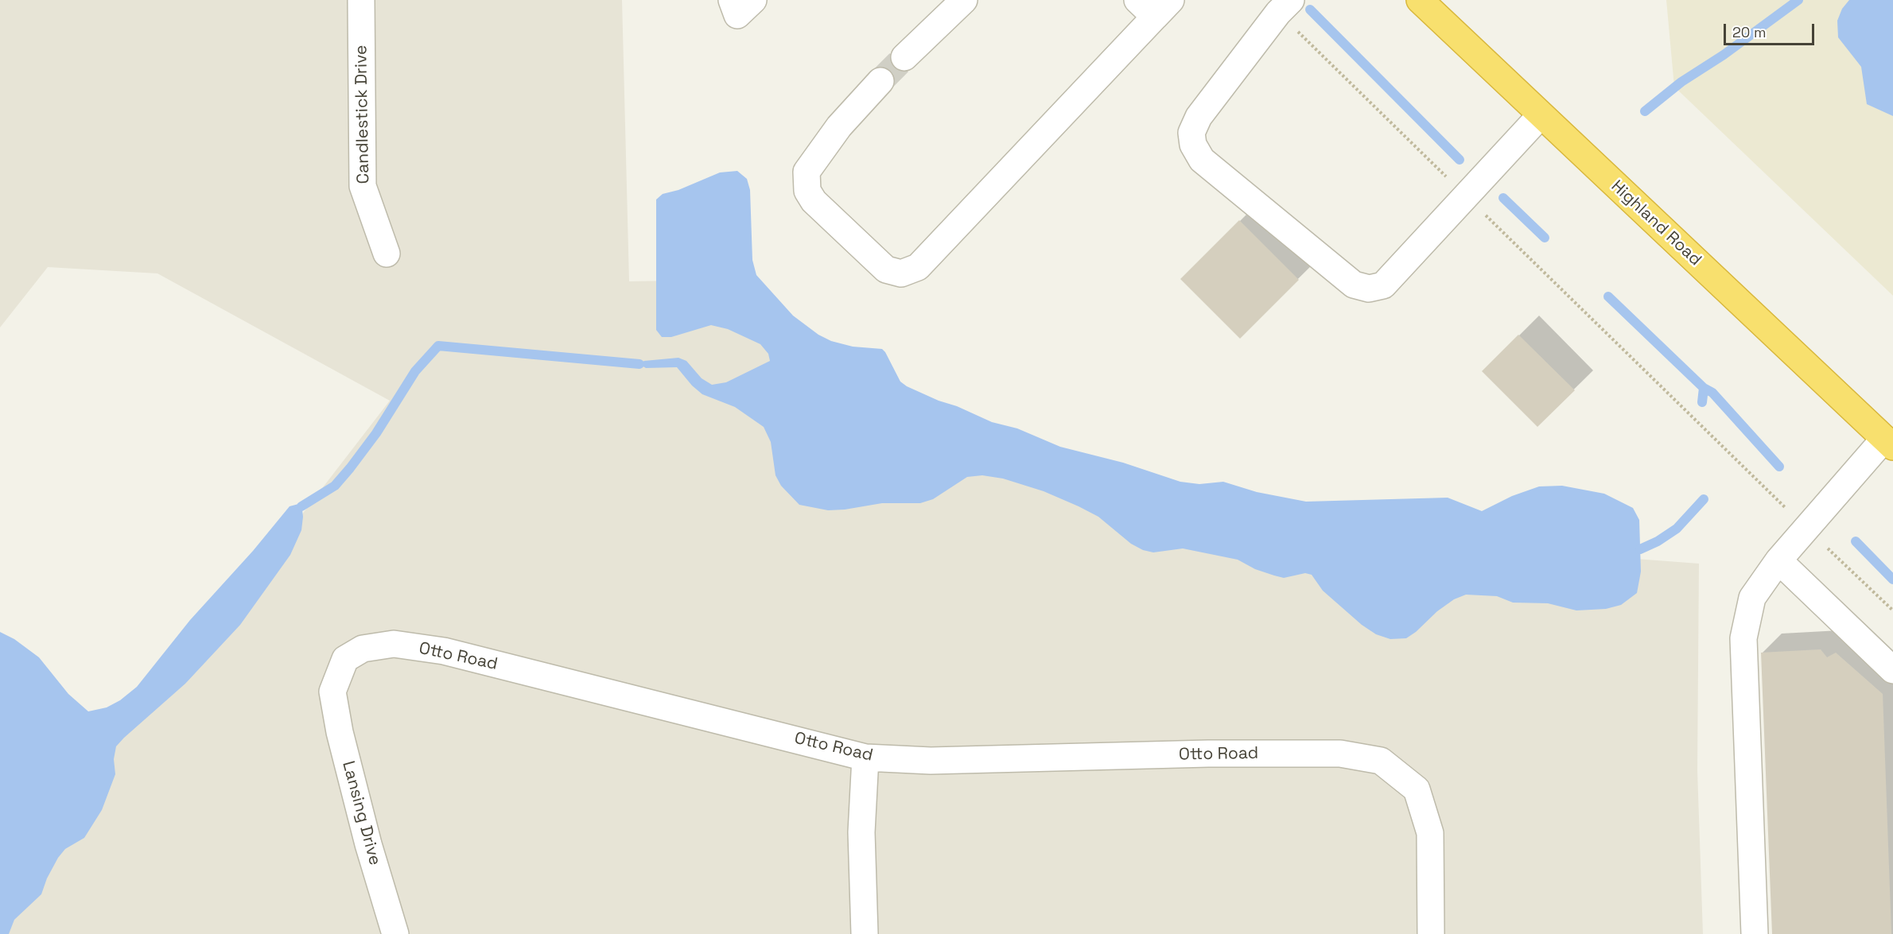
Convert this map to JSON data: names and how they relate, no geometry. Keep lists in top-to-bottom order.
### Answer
{
  "streets": {
    "highway": ["Highland Road"],
    "street": ["Candlestick Drive", "Otto Road", "Lansing Drive"]
  },
  "crossings": [
    ["Otto Road", "Lansing Drive"]
  ],
  "scale_bar": "20 m"
}
